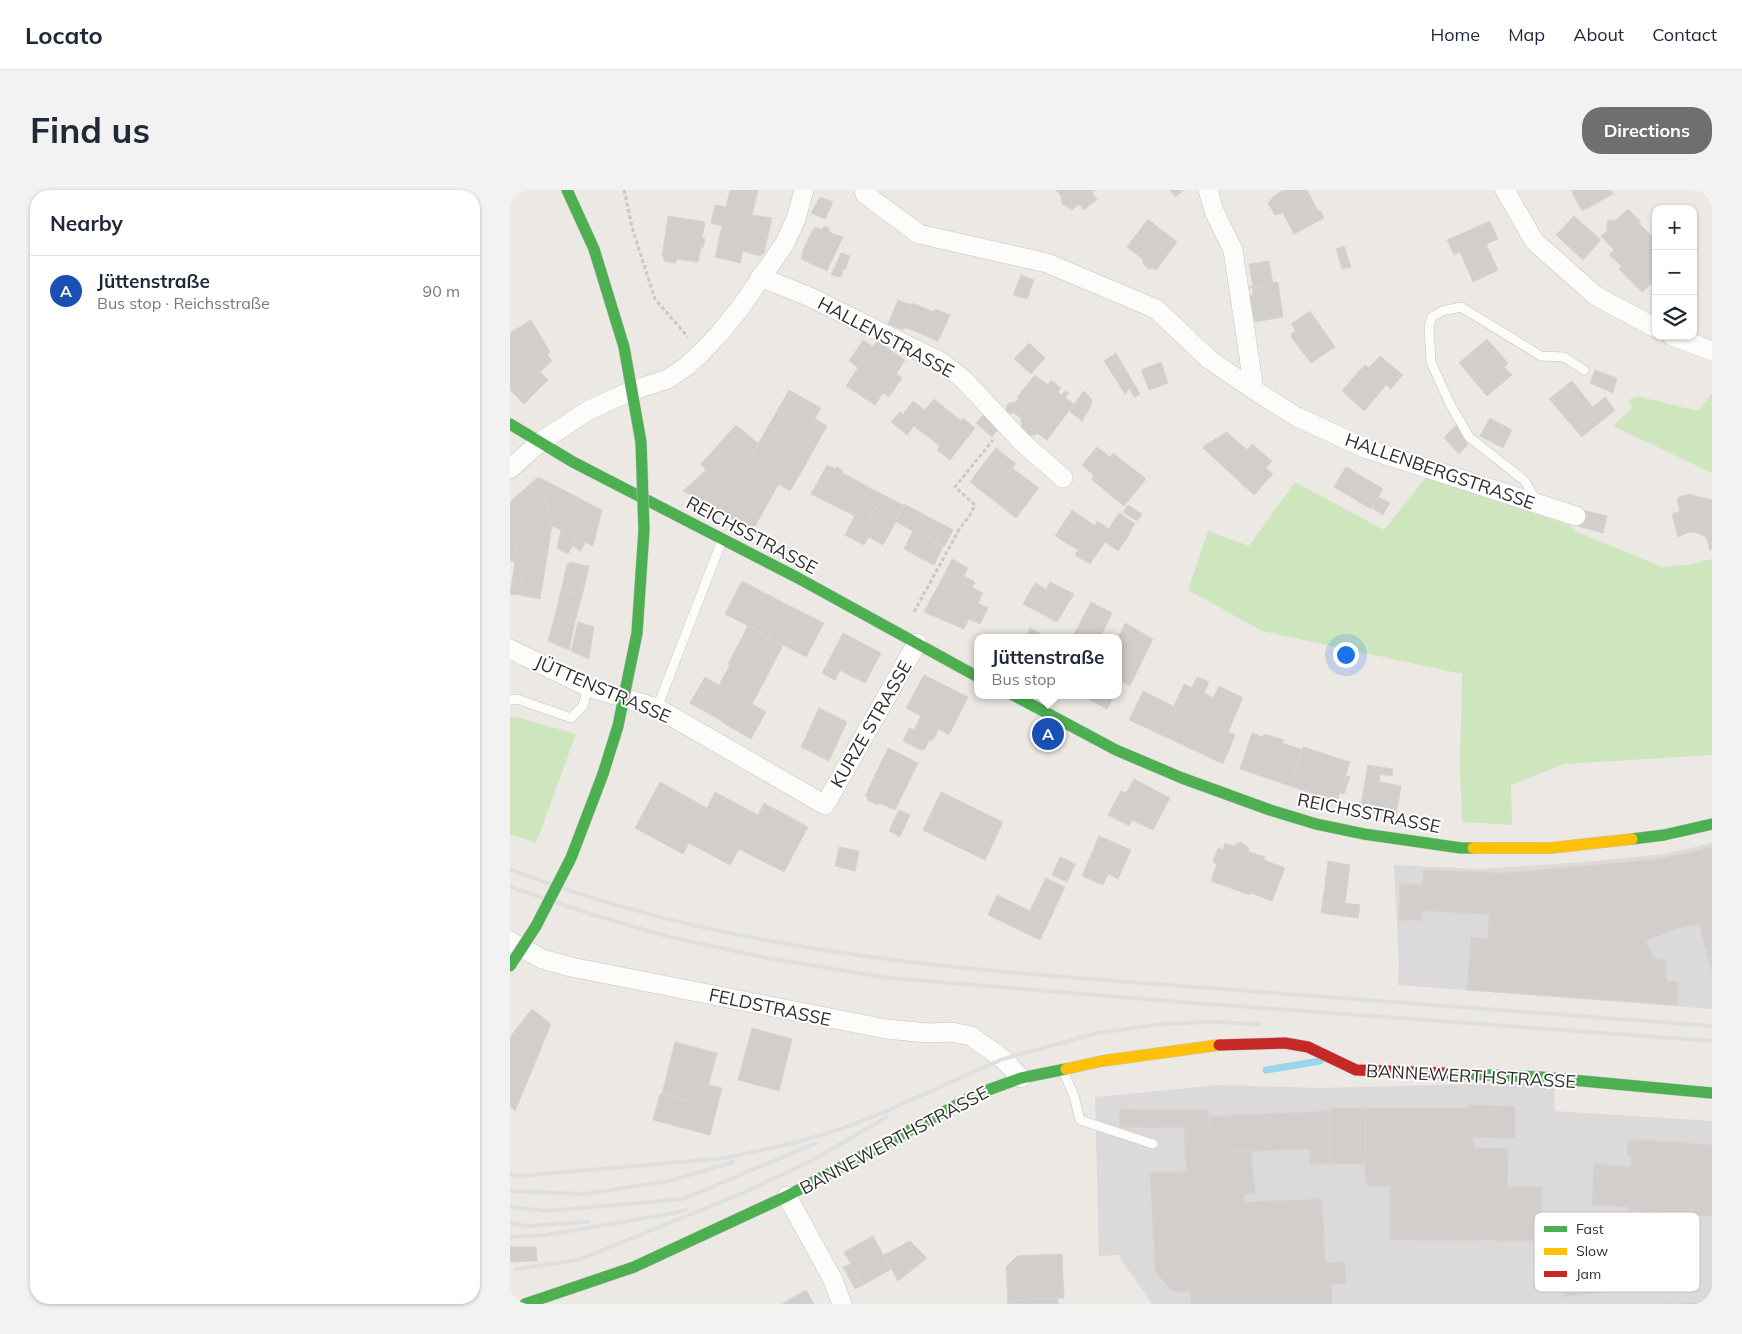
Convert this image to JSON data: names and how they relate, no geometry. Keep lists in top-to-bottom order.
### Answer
{
  "streets": {
    "main road": ["REICHSSTRASSE", "BANNEWERTHSTRASSE"],
    "street": [
      "HALLENSTRASSE",
      "HALLENBERGSTRASSE",
      "JÜTTENSTRASSE",
      "KURZE STRASSE",
      "FELDSTRASSE"
    ]
  },
  "crossings": [
    ["REICHSSTRASSE", "KURZE STRASSE"],
    ["JÜTTENSTRASSE", "KURZE STRASSE"],
    ["FELDSTRASSE", "BANNEWERTHSTRASSE"]
  ],
  "legend": ["Fast", "Slow", "Jam"],
  "page": {
    "header": "Locato",
    "nav": [
      "Home",
      "Map",
      "About",
      "Contact"
    ],
    "buttons": "Directions",
    "title": "Find us",
    "heading": "Nearby",
    "map_buttons": ["+", "−"],
    "list": [
      {
        "mark": "A",
        "name": "Jüttenstraße",
        "note": "Bus stop · Reichsstraße",
        "value": "90 m"
      }
    ],
    "popup": ["Jüttenstraße", "Bus stop"],
    "pins": "A"
  }
}
